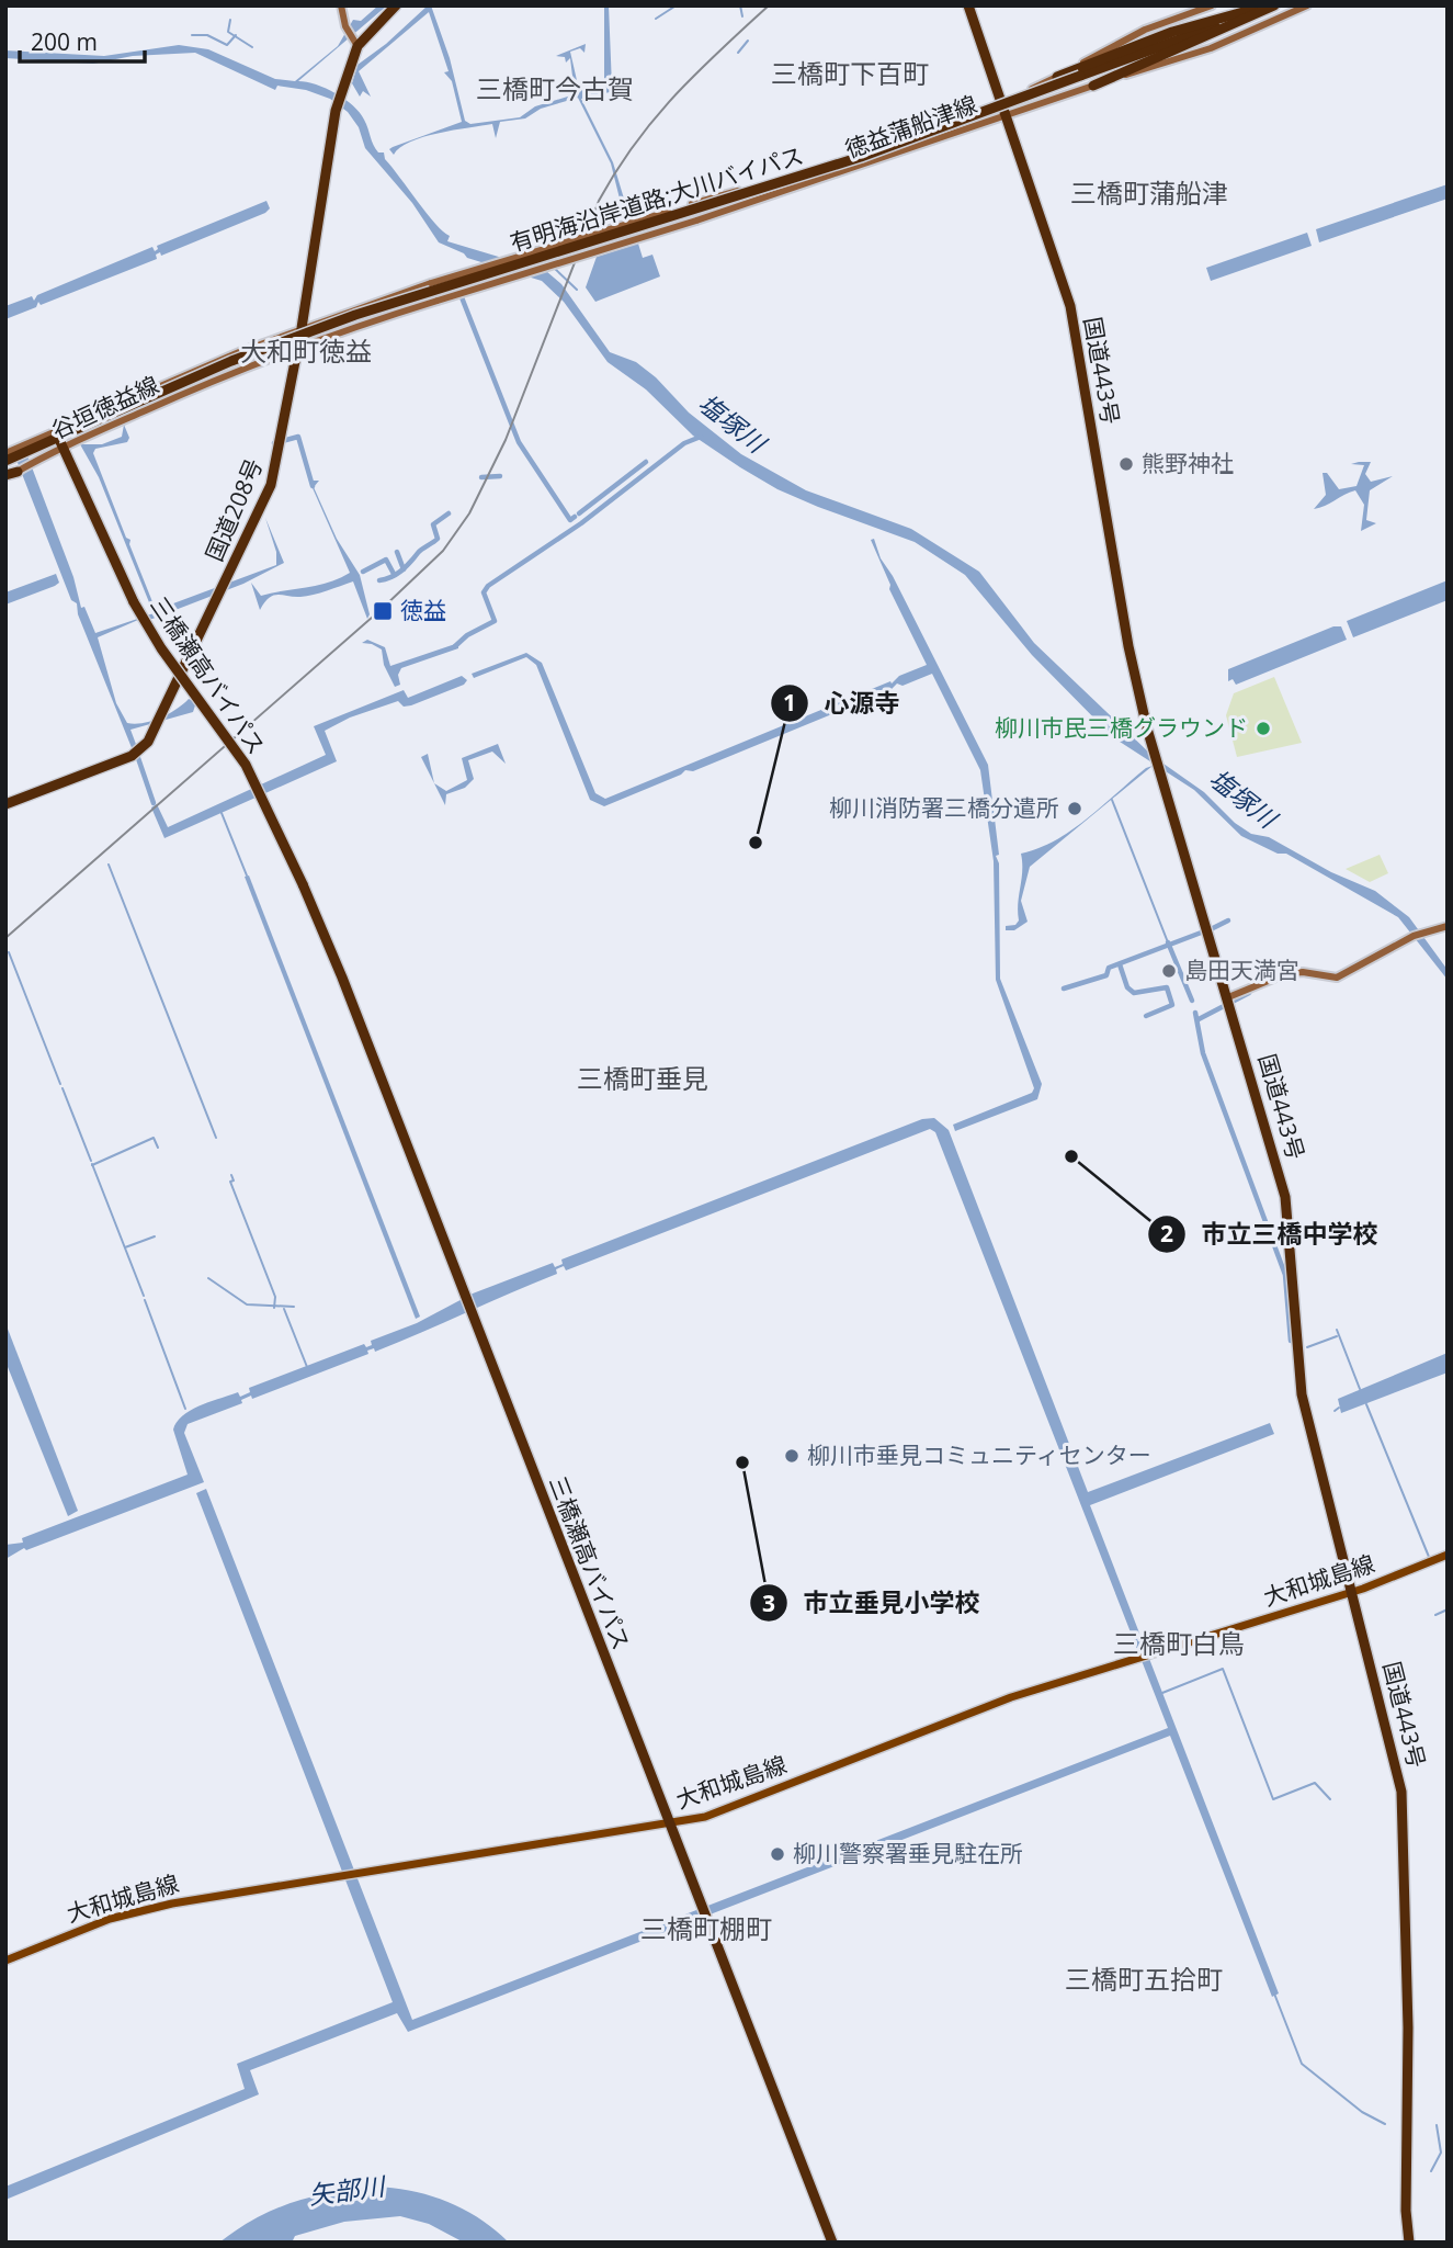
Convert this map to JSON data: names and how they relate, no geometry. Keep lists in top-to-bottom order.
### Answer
{
  "streets": {
    "highway": [
      "有明海沿岸道路;大川バイパス",
      "国道443号",
      "国道208号",
      "三橋瀬高バイパス"
    ],
    "main road": ["徳益蒲船津線", "谷垣徳益線", "大和城島線"]
  },
  "crossings": [
    ["徳益蒲船津線", "国道443号"],
    ["徳益蒲船津線", "谷垣徳益線"],
    ["徳益蒲船津線", "国道208号"],
    ["有明海沿岸道路;大川バイパス", "谷垣徳益線"],
    ["有明海沿岸道路;大川バイパス", "三橋瀬高バイパス"],
    ["国道443号", "大和城島線"],
    ["谷垣徳益線", "国道208号"],
    ["谷垣徳益線", "三橋瀬高バイパス"],
    ["三橋瀬高バイパス", "大和城島線"]
  ],
  "districts": [
    "三橋町下百町",
    "三橋町今古賀",
    "三橋町蒲船津",
    "大和町徳益",
    "三橋町垂見",
    "三橋町白鳥",
    "三橋町棚町",
    "三橋町五拾町"
  ],
  "water": ["塩塚川", "矢部川"],
  "places": {
    "other": [
      "熊野神社",
      "柳川市民三橋グラウンド",
      "柳川消防署三橋分遣所",
      "心源寺",
      "島田天満宮",
      "市立三橋中学校",
      "柳川市垂見コミュニティセンター",
      "市立垂見小学校",
      "柳川警察署垂見駐在所"
    ],
    "transit": ["徳益"]
  },
  "scale_bar": "200 m"
}
